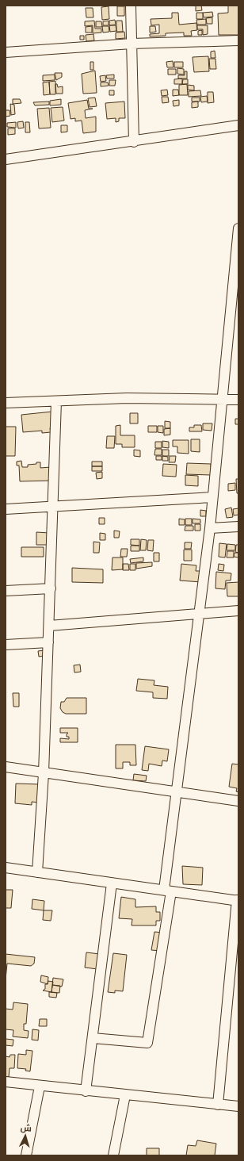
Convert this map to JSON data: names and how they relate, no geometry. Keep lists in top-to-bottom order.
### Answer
{
  "north": "top"
}
